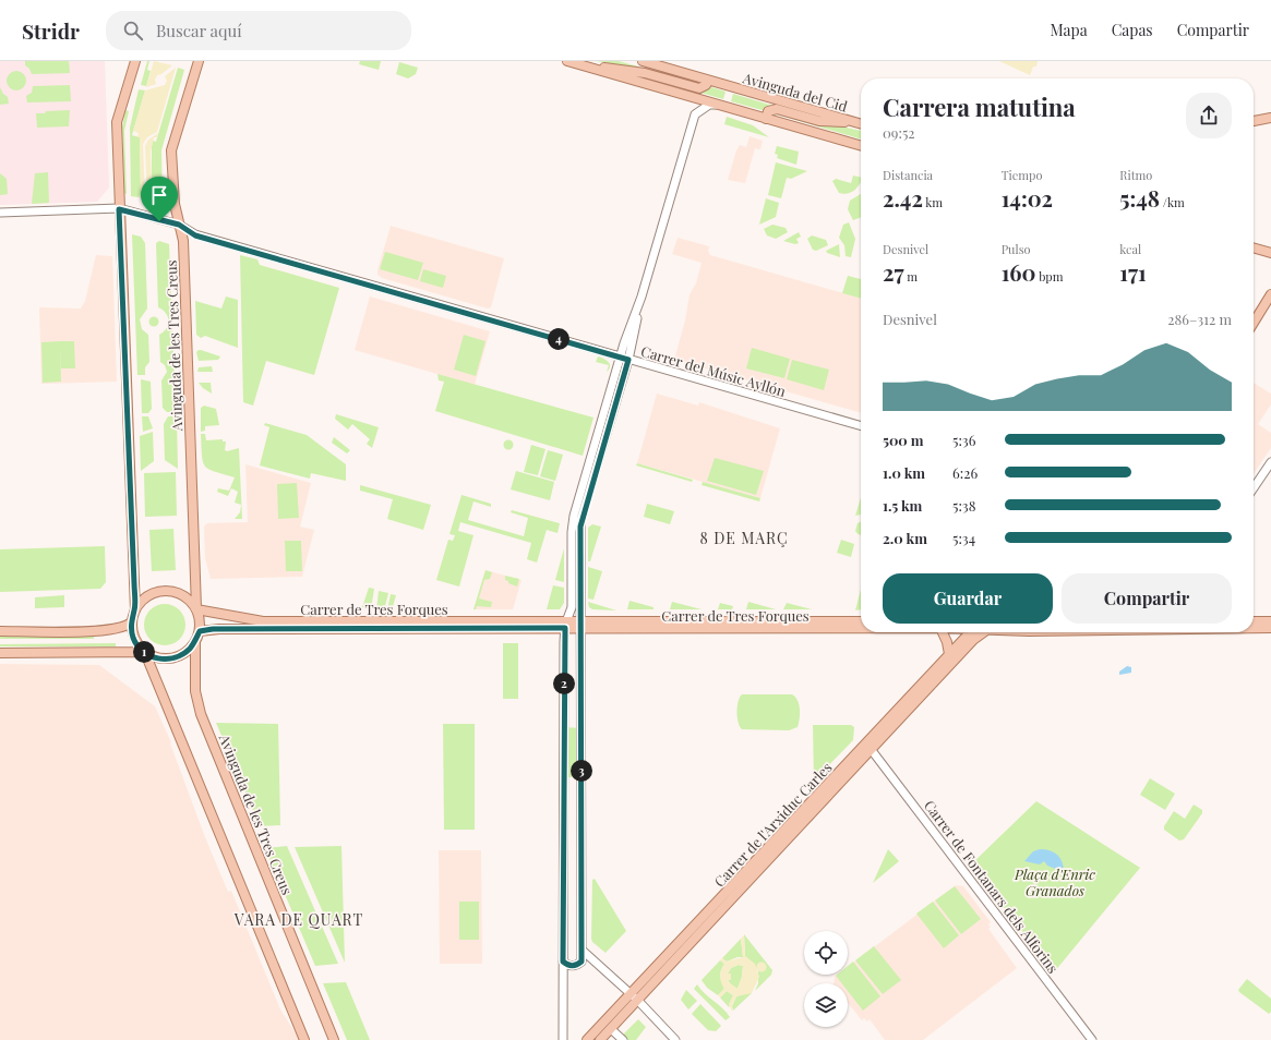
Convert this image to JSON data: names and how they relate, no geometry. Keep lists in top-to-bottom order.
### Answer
{
  "streets": {
    "main road": [
      "Avinguda del Cid",
      "Avinguda de les Tres Creus",
      "Carrer de Tres Forques",
      "Carrer de l'Arxiduc Carles"
    ],
    "street": ["Carrer del Músic Ayllón", "Carrer de Fontanars dels Alforins"]
  },
  "crossings": [
    ["Avinguda de les Tres Creus", "Carrer del Músic Ayllón"],
    ["Avinguda de les Tres Creus", "Carrer de Tres Forques"],
    ["Carrer de l'Arxiduc Carles", "Carrer de Fontanars dels Alforins"]
  ],
  "districts": ["8 DE MARÇ", "VARA DE QUART"],
  "parks": ["Plaça d'Enric Granados"],
  "page": {
    "header": "Stridr",
    "search": "Buscar aquí",
    "nav": ["Mapa", "Capas", "Compartir"],
    "heading": ["Carrera matutina", "09:52"],
    "stats": [
      ["Distancia", "2.42 km"],
      ["Tiempo", "14:02"],
      ["Ritmo", "5:48 /km"],
      ["Desnivel", "27 m"],
      ["Pulso", "160 bpm"],
      ["kcal", "171"]
    ],
    "chart": ["Desnivel", "286–312 m"],
    "pins": [
      "4",
      "1",
      "2",
      "3"
    ],
    "list": [
      {
        "name": "500 m",
        "note": "5:36"
      },
      {
        "name": "1.0 km",
        "note": "6:26"
      },
      {
        "name": "1.5 km",
        "note": "5:38"
      },
      {
        "name": "2.0 km",
        "note": "5:34"
      }
    ],
    "buttons": ["Guardar", "Compartir"]
  }
}
